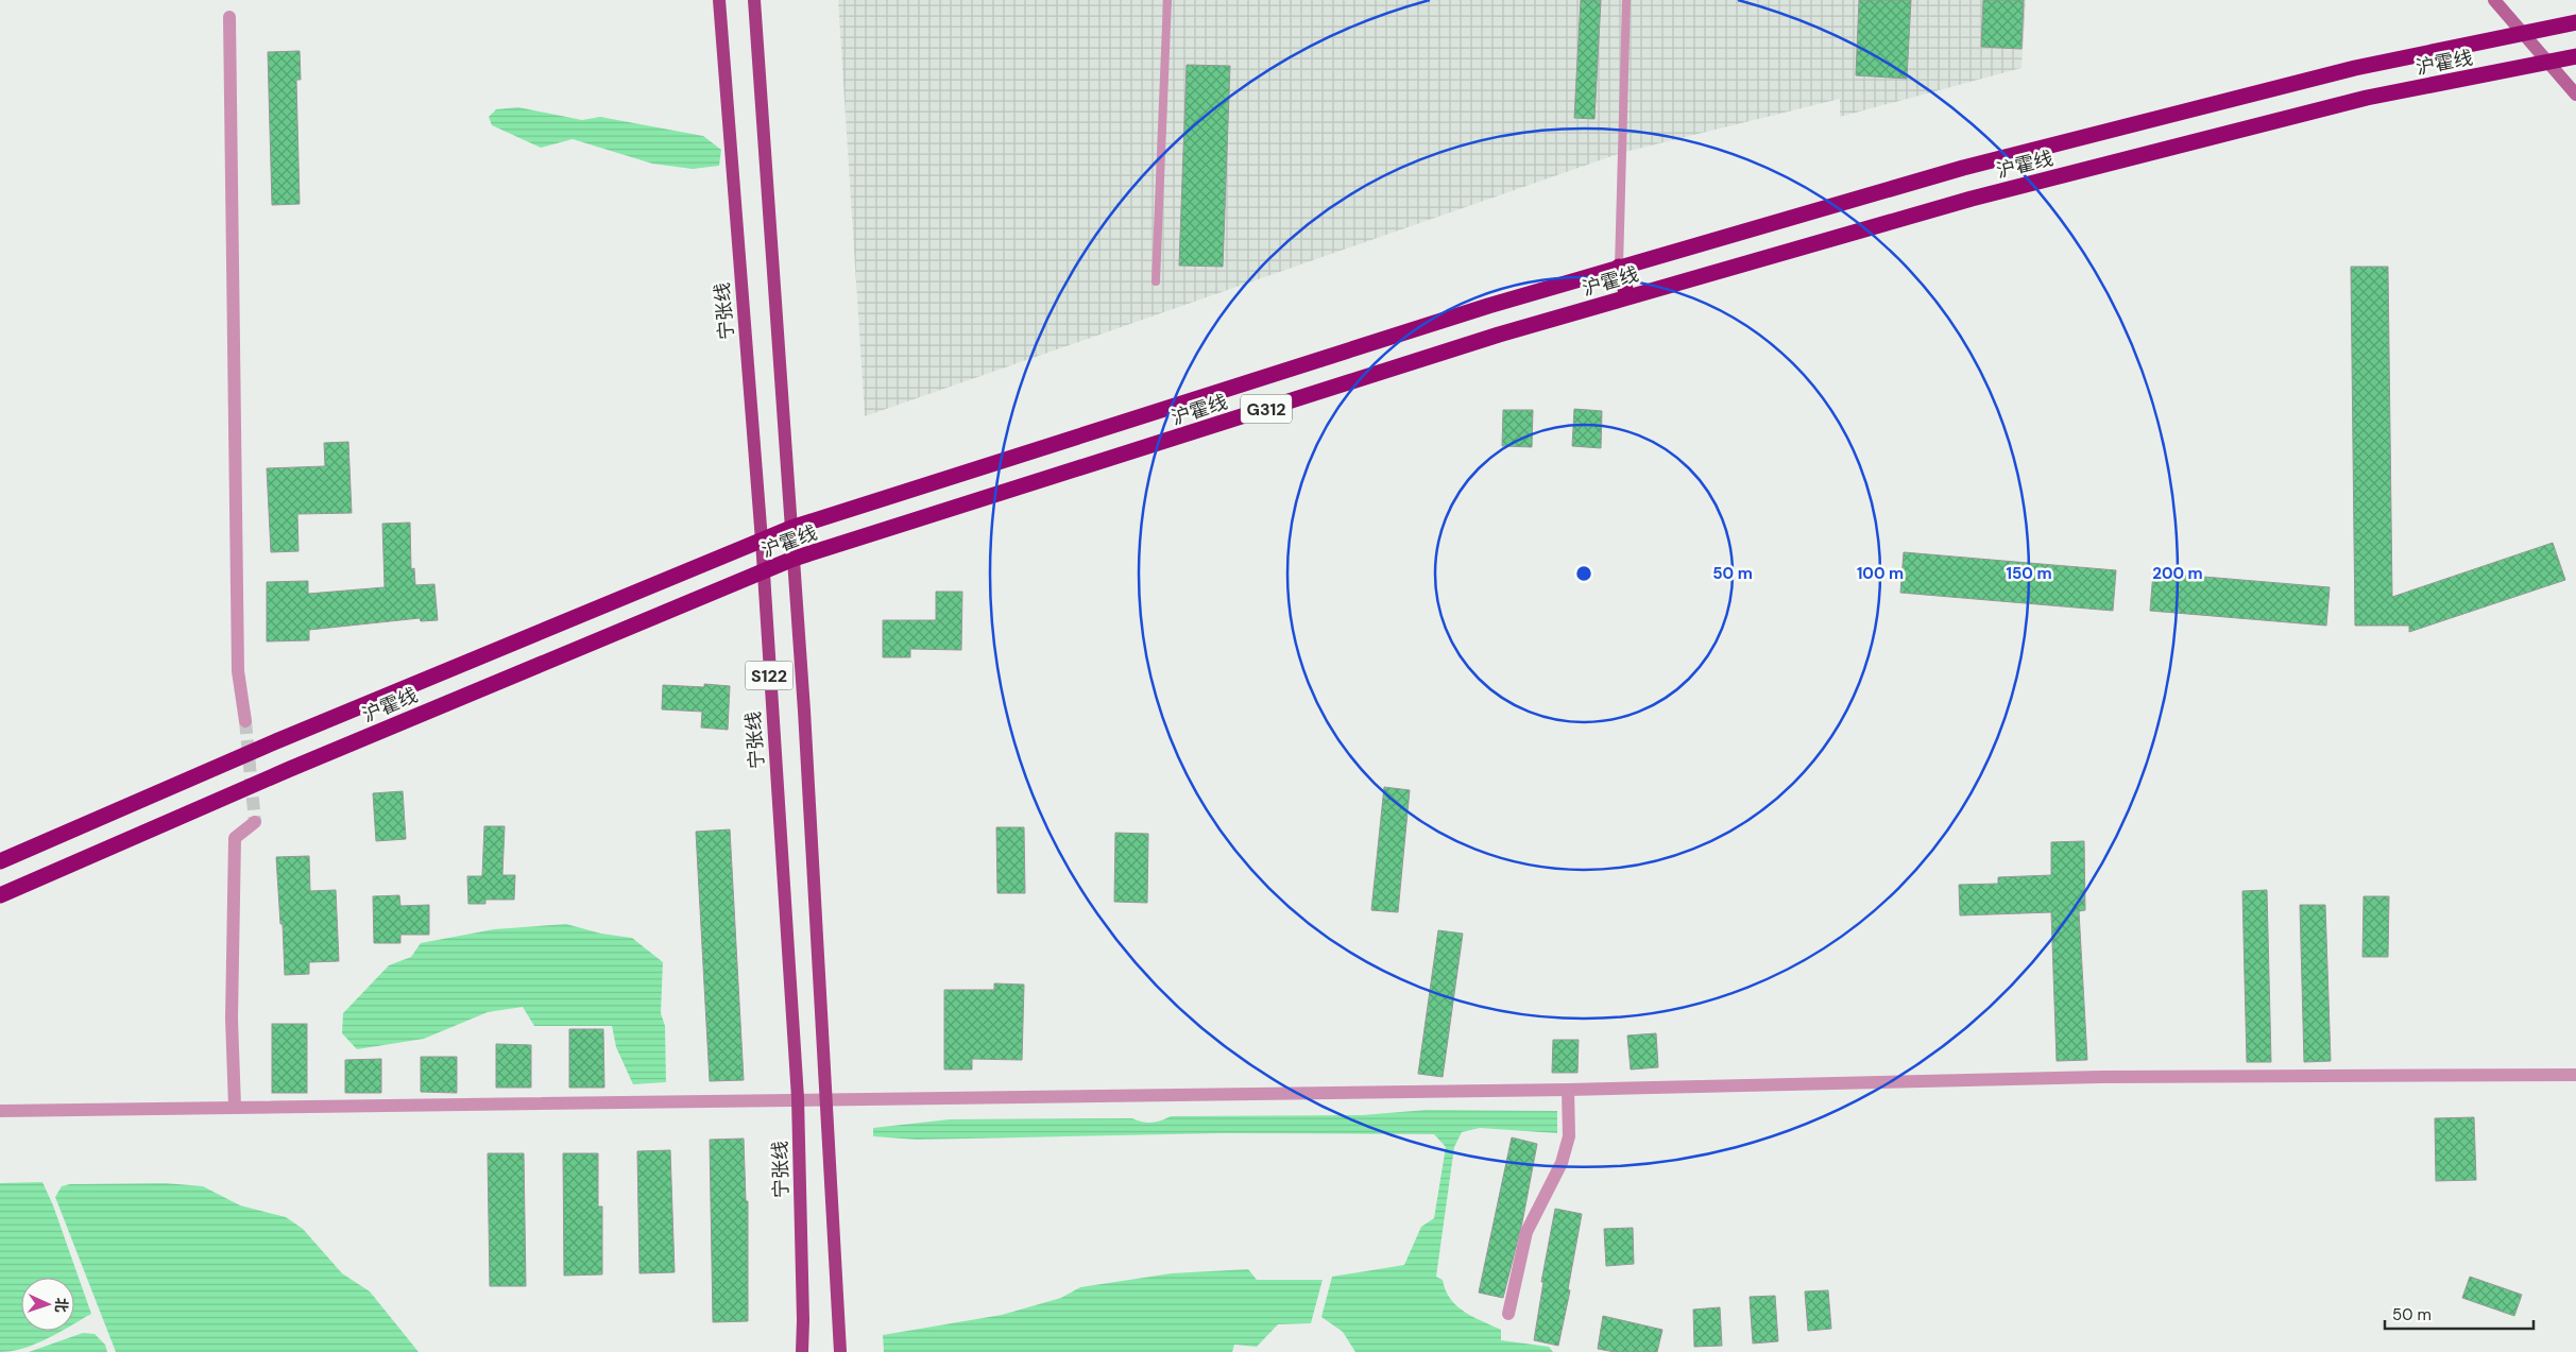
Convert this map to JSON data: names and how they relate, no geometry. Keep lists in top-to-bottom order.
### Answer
{
  "streets": {
    "highway": ["沪霍线", "G312"],
    "main road": ["宁张线", "S122"]
  },
  "crossings": [
    ["沪霍线", "宁张线"],
    ["沪霍线", "S122"]
  ],
  "scale_bar": "50 m",
  "north": "right",
  "rings": [
    "50 m",
    "100 m",
    "150 m",
    "200 m"
  ]
}
